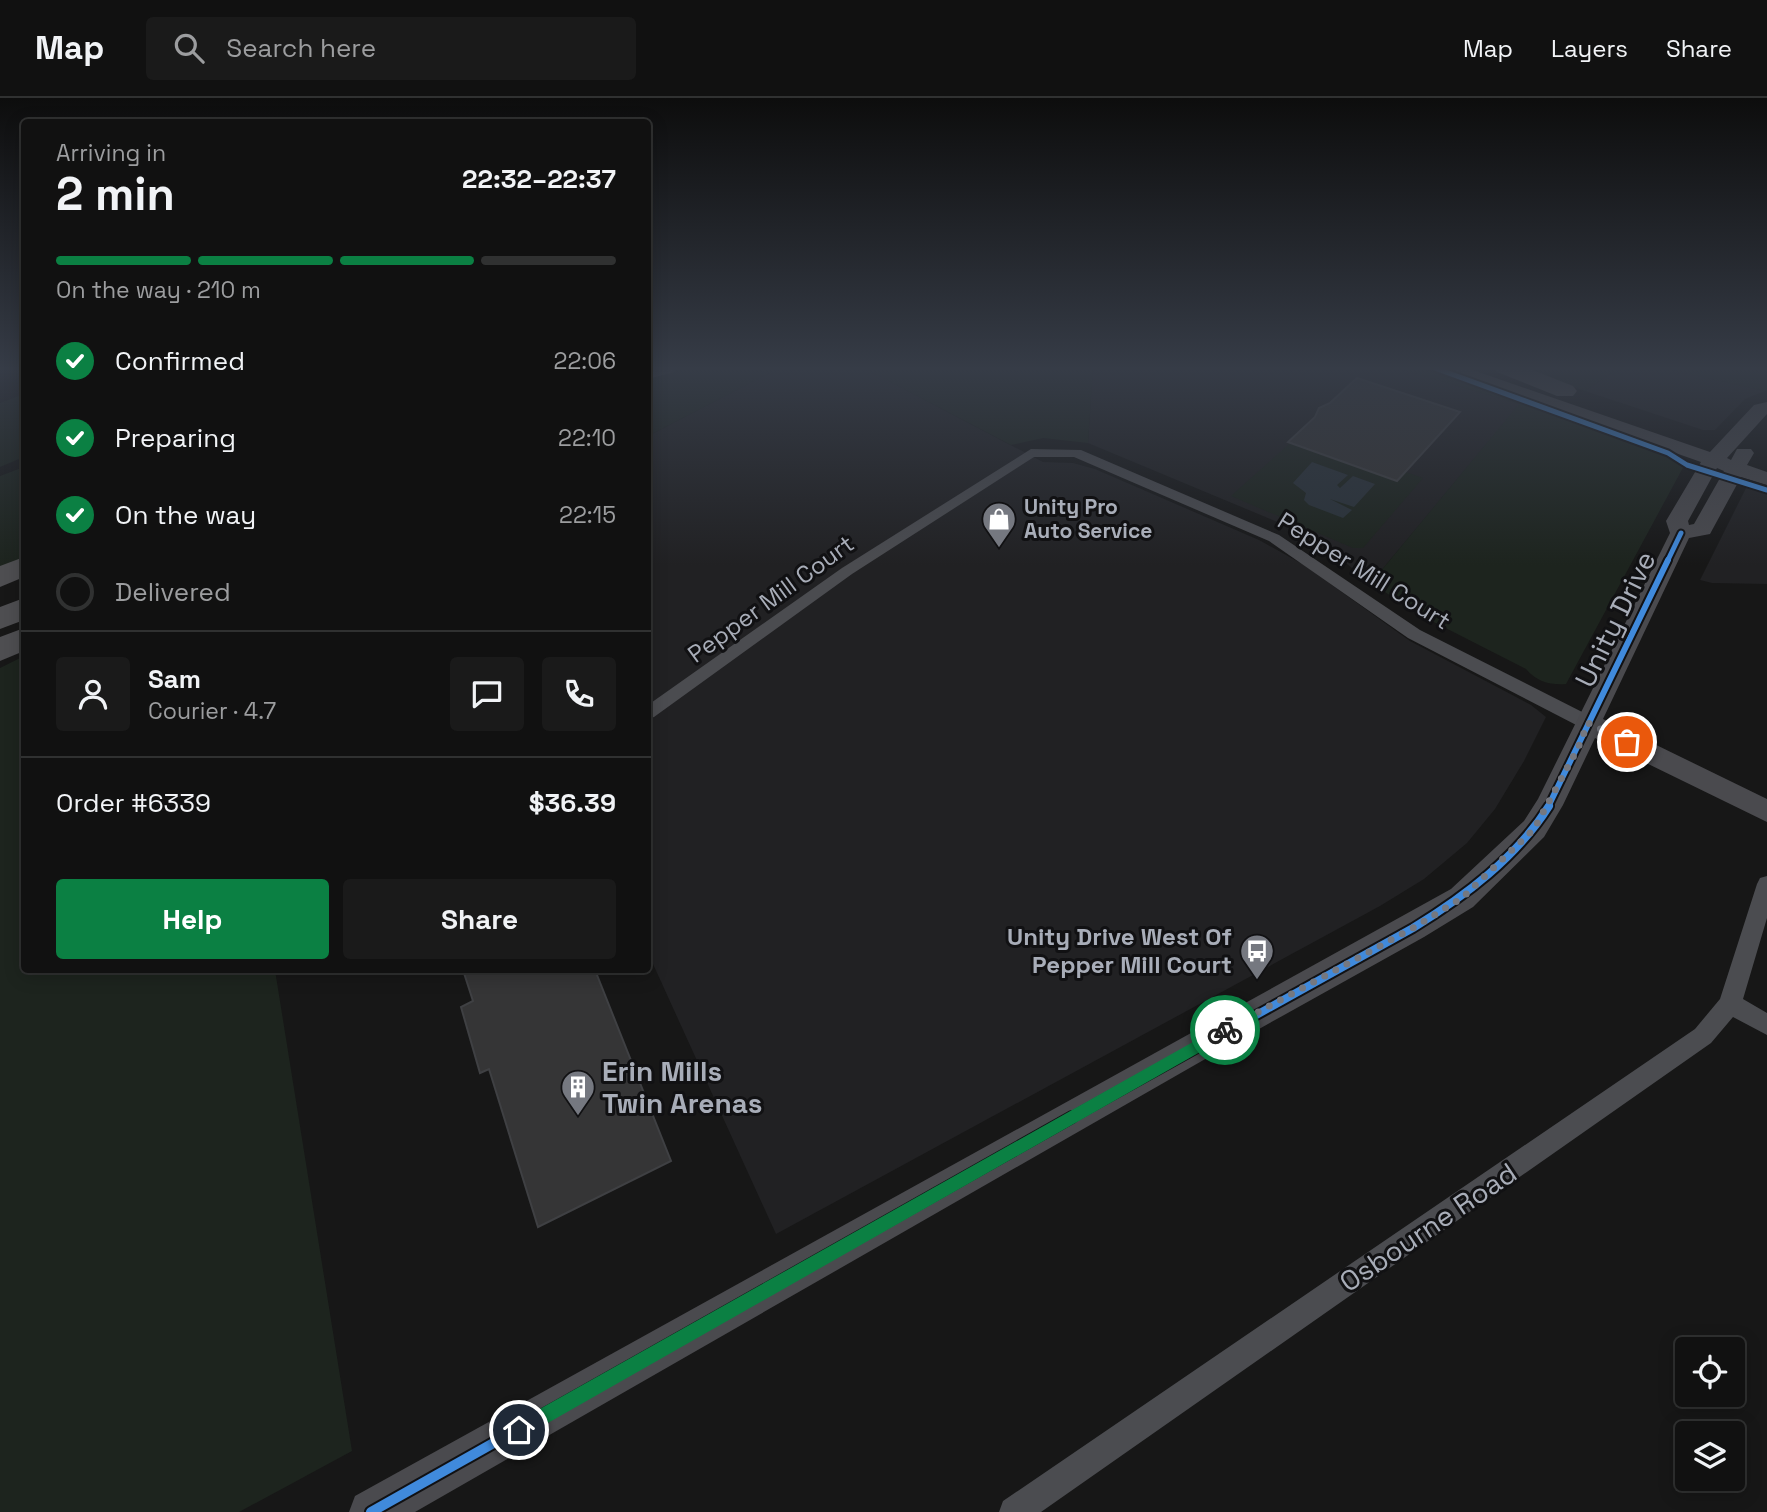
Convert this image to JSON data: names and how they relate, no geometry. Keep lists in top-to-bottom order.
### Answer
{
  "streets": {
    "street": ["Pepper Mill Court", "Unity Drive", "Osbourne Road"]
  },
  "crossings": [
    ["Pepper Mill Court", "Unity Drive"]
  ],
  "places": {
    "shop": ["Unity Pro Auto Service"],
    "bus stop": ["Unity Drive West Of Pepper Mill Court"],
    "building": ["Erin Mills Twin Arenas"]
  },
  "page": {
    "header": "Map",
    "search": "Search here",
    "nav": ["Map", "Layers", "Share"],
    "heading": ["2 min", "Arriving in", "22:32–22:37"],
    "panel": [
      "Sam",
      "Courier · 4.7",
      "Order #6339",
      "$36.39"
    ],
    "bar": "On the way · 210 m",
    "list": [
      ["Confirmed", "22:06"],
      ["Preparing", "22:10"],
      ["On the way", "22:15"],
      "Delivered"
    ],
    "buttons": ["Help", "Share"]
  }
}
